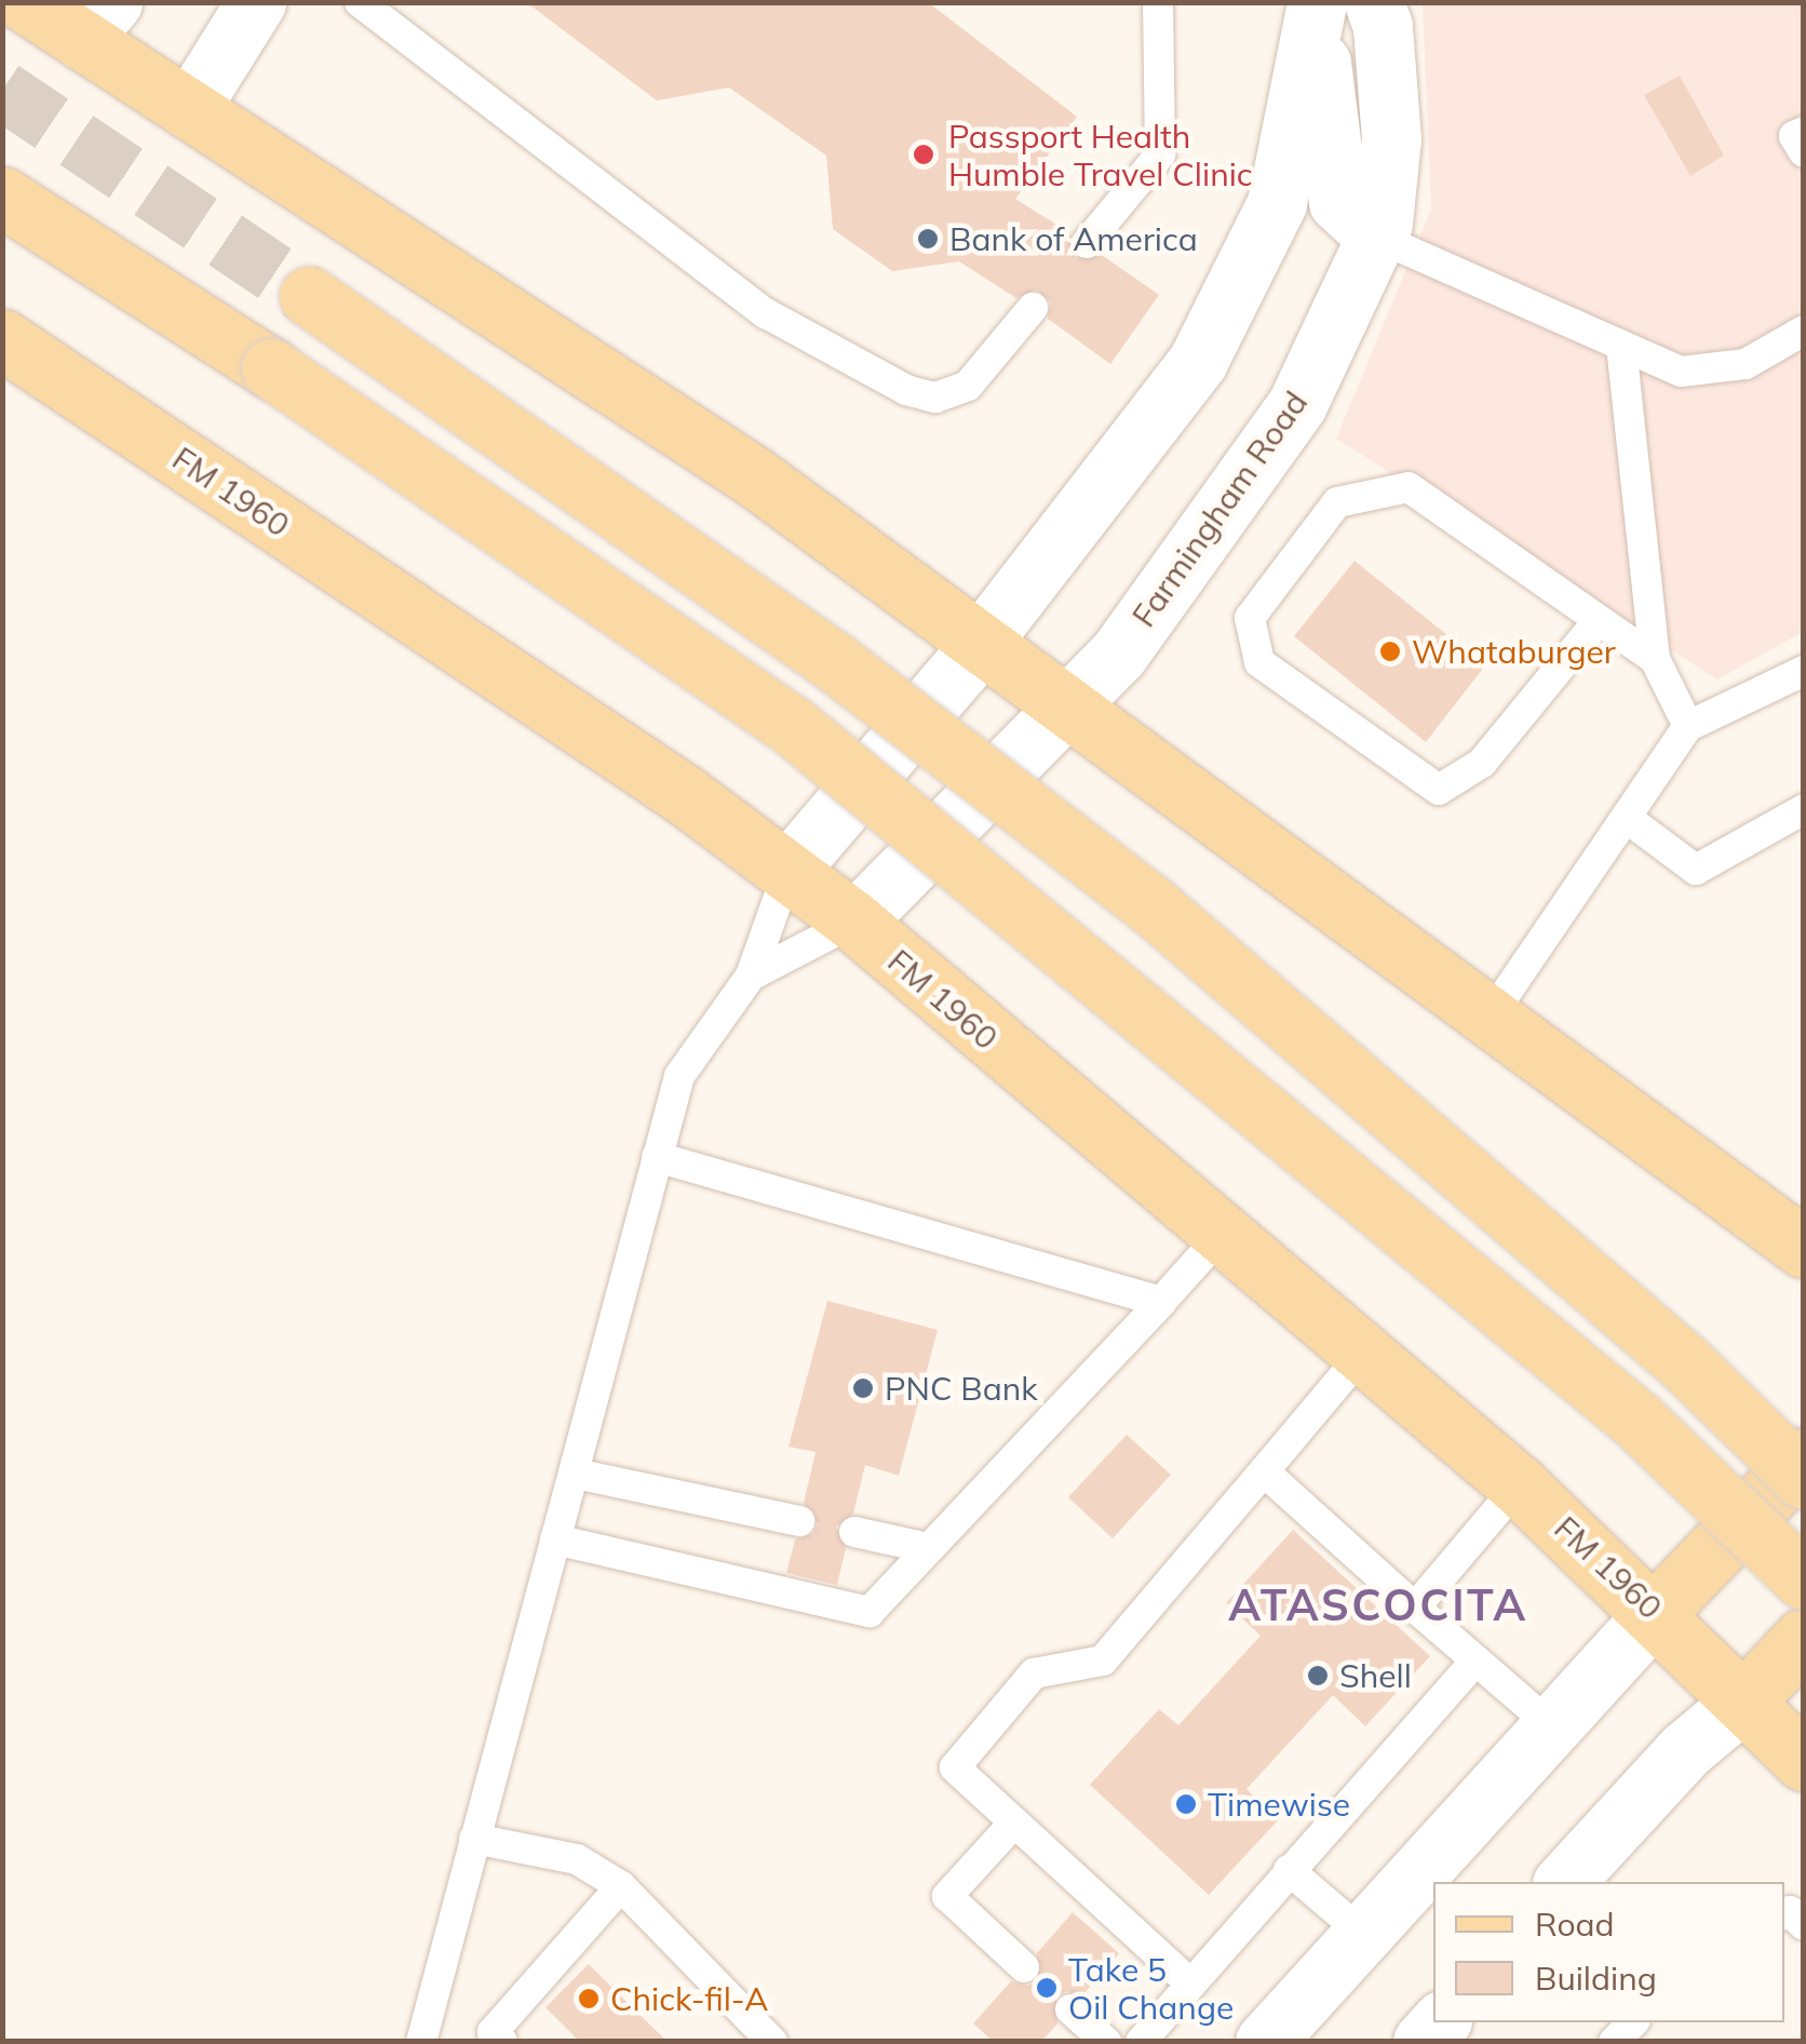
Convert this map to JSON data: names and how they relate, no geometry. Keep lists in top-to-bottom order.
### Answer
{
  "streets": {
    "main road": ["FM 1960"],
    "street": ["Farmingham Road"]
  },
  "crossings": [
    ["FM 1960", "Farmingham Road"]
  ],
  "districts": ["ATASCOCITA"],
  "places": [
    "Passport Health Humble Travel Clinic",
    "Bank of America",
    "Whataburger",
    "PNC Bank",
    "Shell",
    "Timewise",
    "Take 5 Oil Change",
    "Chick-fil-A"
  ],
  "legend": ["Road", "Building"]
}
